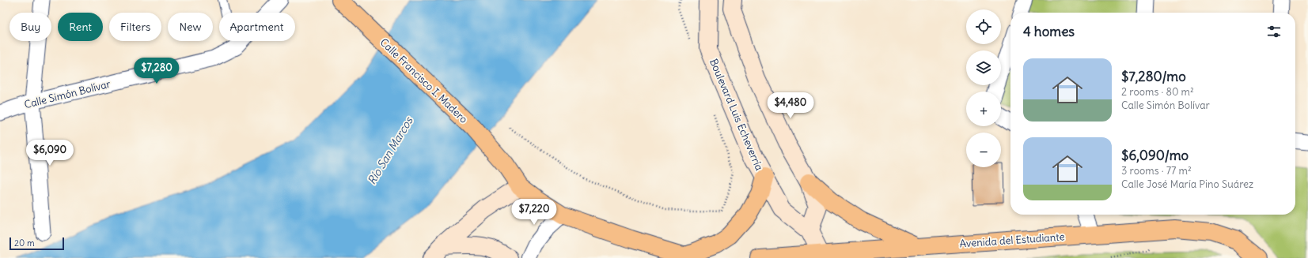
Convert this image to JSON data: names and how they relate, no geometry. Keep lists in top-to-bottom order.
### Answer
{
  "streets": {
    "main road": ["Calle Francisco I. Madero", "Boulevard Luis Echeverría", "Avenida del Estudiante"],
    "street": ["Calle Simón Bolívar"]
  },
  "crossings": [
    ["Boulevard Luis Echeverría", "Avenida del Estudiante"]
  ],
  "water": ["Río San Marcos"],
  "scale_bar": "20 m",
  "page": {
    "map_buttons": ["+", "−"],
    "chip": [
      "Buy",
      "Rent",
      "Filters",
      "New",
      "Apartment"
    ],
    "heading": "4 homes",
    "list": [
      {
        "name": "$7,280/mo",
        "note": "2 rooms · 80 m² · Calle Simón Bolívar"
      },
      {
        "name": "$6,090/mo",
        "note": "3 rooms · 77 m² · Calle José María Pino Suárez"
      }
    ],
    "price": [
      "$7,280",
      "$4,480",
      "$6,090",
      "$7,220"
    ],
    "scale": "20 m"
  }
}
